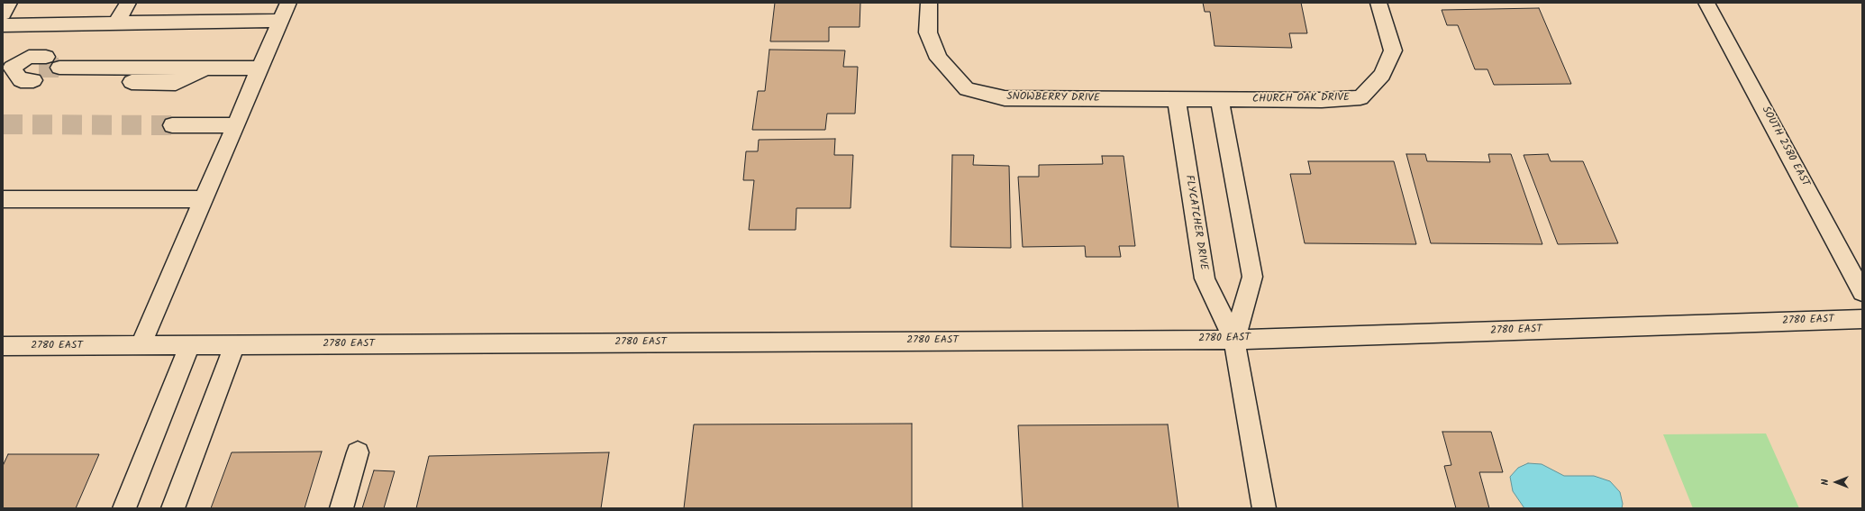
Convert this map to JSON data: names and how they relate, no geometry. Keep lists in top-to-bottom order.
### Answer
{
  "streets": {
    "street": [
      "SNOWBERRY DRIVE",
      "CHURCH OAK DRIVE",
      "SOUTH 2580 EAST",
      "FLYCATCHER DRIVE",
      "2780 EAST"
    ]
  },
  "crossings": [
    ["SNOWBERRY DRIVE", "CHURCH OAK DRIVE"],
    ["SNOWBERRY DRIVE", "FLYCATCHER DRIVE"],
    ["CHURCH OAK DRIVE", "FLYCATCHER DRIVE"],
    ["FLYCATCHER DRIVE", "2780 EAST"]
  ],
  "north": "left"
}
